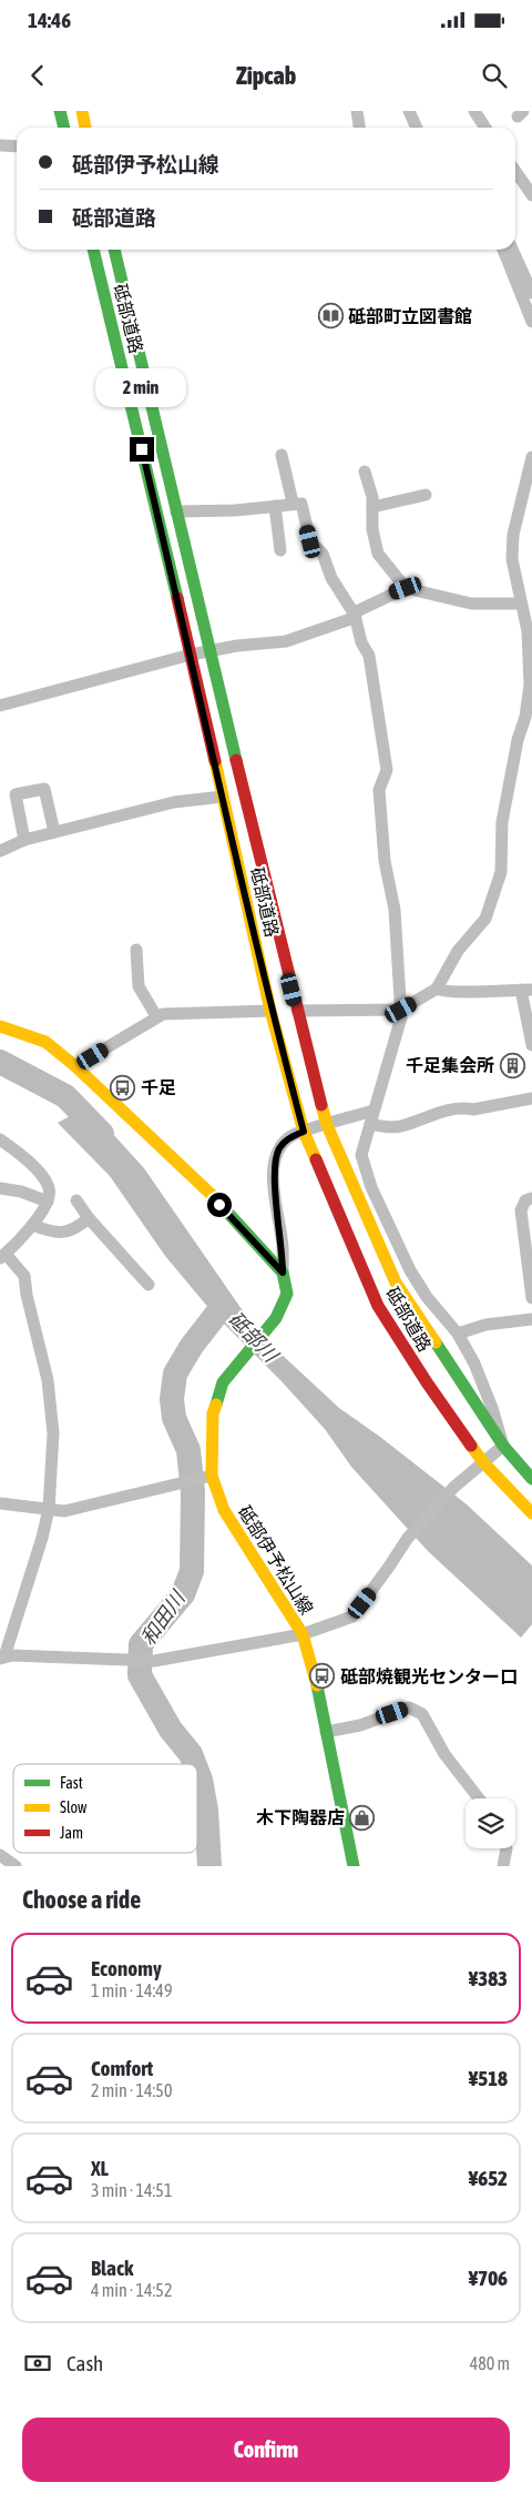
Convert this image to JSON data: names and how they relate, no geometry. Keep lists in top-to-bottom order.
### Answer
{
  "streets": {
    "main road": ["砥部道路", "砥部伊予松山線"]
  },
  "water": ["砥部川", "和田川"],
  "places": {
    "library": ["砥部町立図書館"],
    "building": ["千足集会所"],
    "bus stop": ["千足", "砥部焼観光センター口"],
    "shop": ["木下陶器店"]
  },
  "legend": ["Fast", "Slow", "Jam"],
  "page": {
    "status": "14:46",
    "header": "Zipcab",
    "banner": ["砥部伊予松山線", "砥部道路"],
    "bubble": "2 min",
    "heading": "Choose a ride",
    "list": [
      {
        "name": "Economy",
        "note": "1 min · 14:49",
        "value": "¥383"
      },
      {
        "name": "Comfort",
        "note": "2 min · 14:50",
        "value": "¥518"
      },
      {
        "name": "XL",
        "note": "3 min · 14:51",
        "value": "¥652"
      },
      {
        "name": "Black",
        "note": "4 min · 14:52",
        "value": "¥706"
      }
    ],
    "pay": ["Cash", "480 m"],
    "buttons": "Confirm"
  }
}
